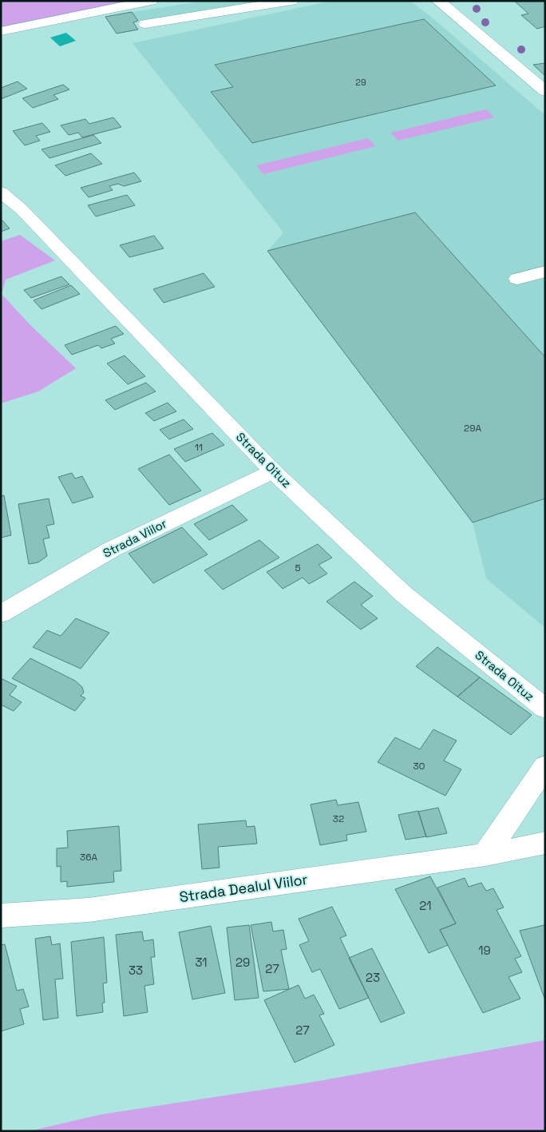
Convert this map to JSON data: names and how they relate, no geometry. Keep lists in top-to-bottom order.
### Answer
{
  "streets": {
    "street": ["Strada Oituz", "Strada Viilor", "Strada Dealul Viilor"]
  },
  "crossings": [
    ["Strada Oituz", "Strada Viilor"]
  ],
  "house_numbers": [
    "29",
    "29A",
    "11",
    "5",
    "30",
    "32",
    "36A",
    "21",
    "19",
    "31",
    "29",
    "27",
    "33",
    "23",
    "27"
  ]
}
